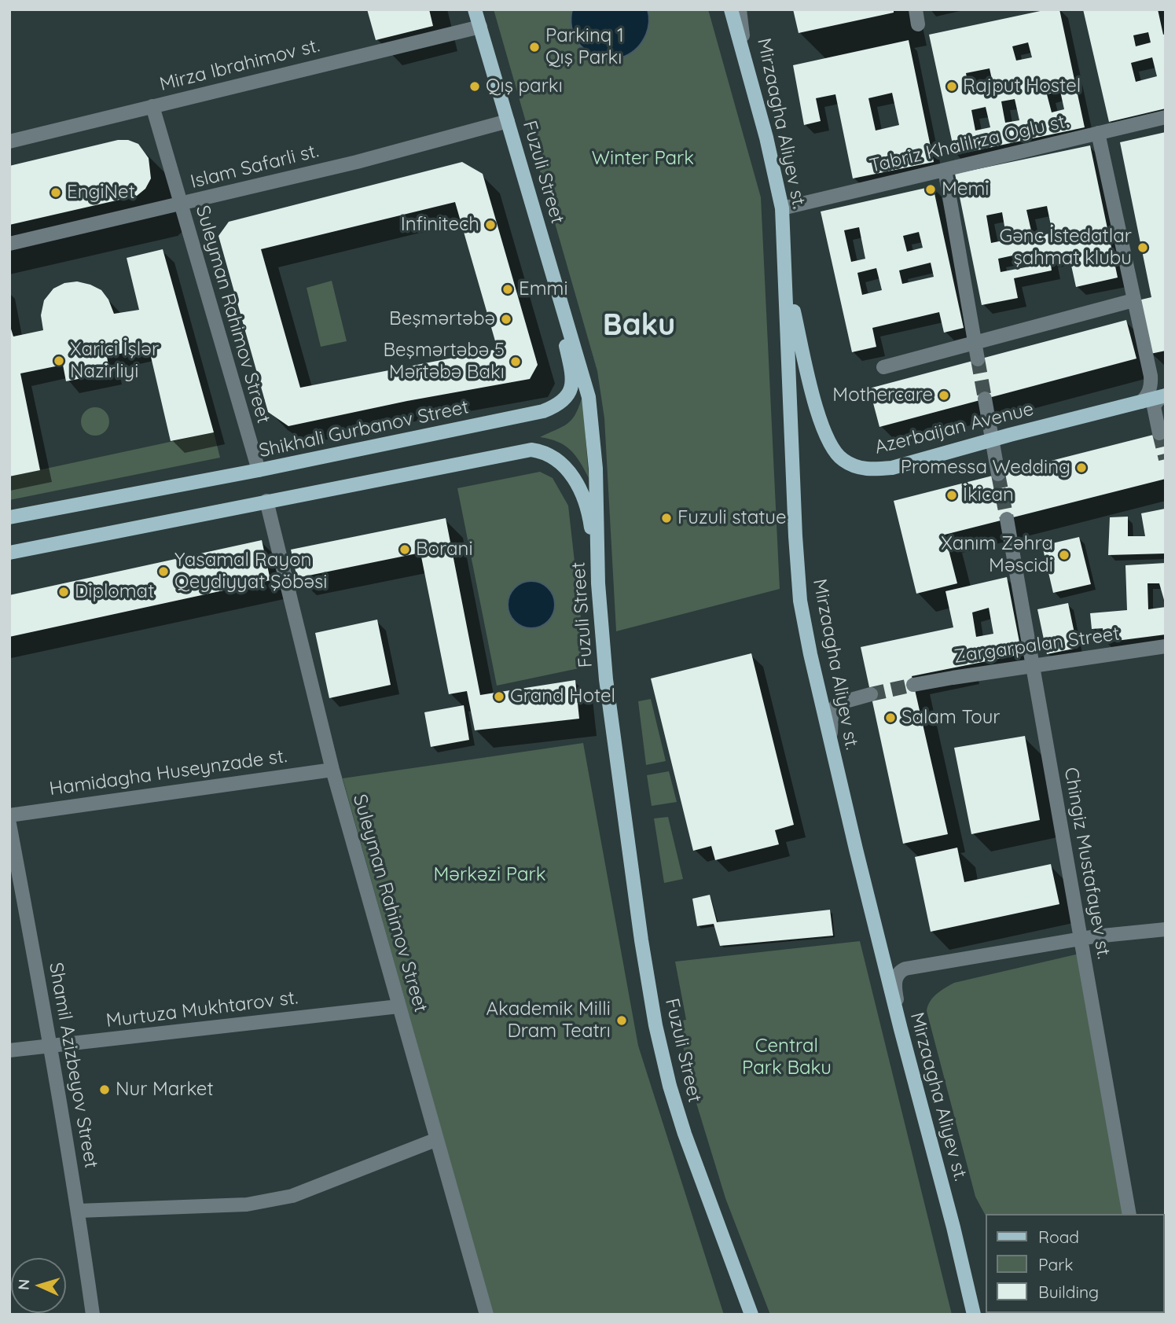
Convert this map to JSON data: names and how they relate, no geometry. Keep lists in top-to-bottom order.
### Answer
{
  "streets": {
    "main road": [
      "Mirzaagha Aliyev st.",
      "Fuzuli Street",
      "Azerbaijan Avenue",
      "Shikhali Gurbanov Street"
    ],
    "street": [
      "Mirza Ibrahimov st.",
      "Tabriz Khalilrza Oglu st.",
      "Islam Safarli st.",
      "Suleyman Rahimov Street",
      "Zargarpalan Street",
      "Hamidagha Huseynzade st.",
      "Chingiz Mustafayev st.",
      "Murtuza Mukhtarov st.",
      "Shamil Azizbeyov Street"
    ]
  },
  "crossings": [
    ["Mirza Ibrahimov st.", "Fuzuli Street"],
    ["Mirza Ibrahimov st.", "Suleyman Rahimov Street"],
    ["Mirzaagha Aliyev st.", "Tabriz Khalilrza Oglu st."],
    ["Mirzaagha Aliyev st.", "Azerbaijan Avenue"],
    ["Islam Safarli st.", "Fuzuli Street"],
    ["Islam Safarli st.", "Suleyman Rahimov Street"],
    ["Fuzuli Street", "Shikhali Gurbanov Street"],
    ["Suleyman Rahimov Street", "Shikhali Gurbanov Street"],
    ["Suleyman Rahimov Street", "Hamidagha Huseynzade st."],
    ["Suleyman Rahimov Street", "Murtuza Mukhtarov st."],
    ["Zargarpalan Street", "Chingiz Mustafayev st."],
    ["Murtuza Mukhtarov st.", "Shamil Azizbeyov Street"]
  ],
  "districts": ["Baku"],
  "parks": ["Winter Park", "Mərkəzi Park", "Central Park Baku"],
  "places": [
    "Parkinq 1 Qış Parkı",
    "Qış parkı",
    "Rajput Hostel",
    "Memi",
    "EngiNet",
    "Infinitech",
    "Gənc İstedatlar şahmat klubu",
    "Emmi",
    "Beşmərtəbə",
    "Xarici İşlər Nazirliyi",
    "Beşmərtəbə 5 Mərtəbə Bakı",
    "Mothercare",
    "Promessa Wedding",
    "İkican",
    "Fuzuli statue",
    "Borani",
    "Xanım Zəhra Məscidi",
    "Yasamal Rayon Qeydiyyat Şöbəsi",
    "Diplomat",
    "Grand Hotel",
    "Salam Tour",
    "Akademik Milli Dram Teatrı",
    "Nur Market"
  ],
  "legend": ["Road", "Park", "Building"],
  "north": "left"
}
